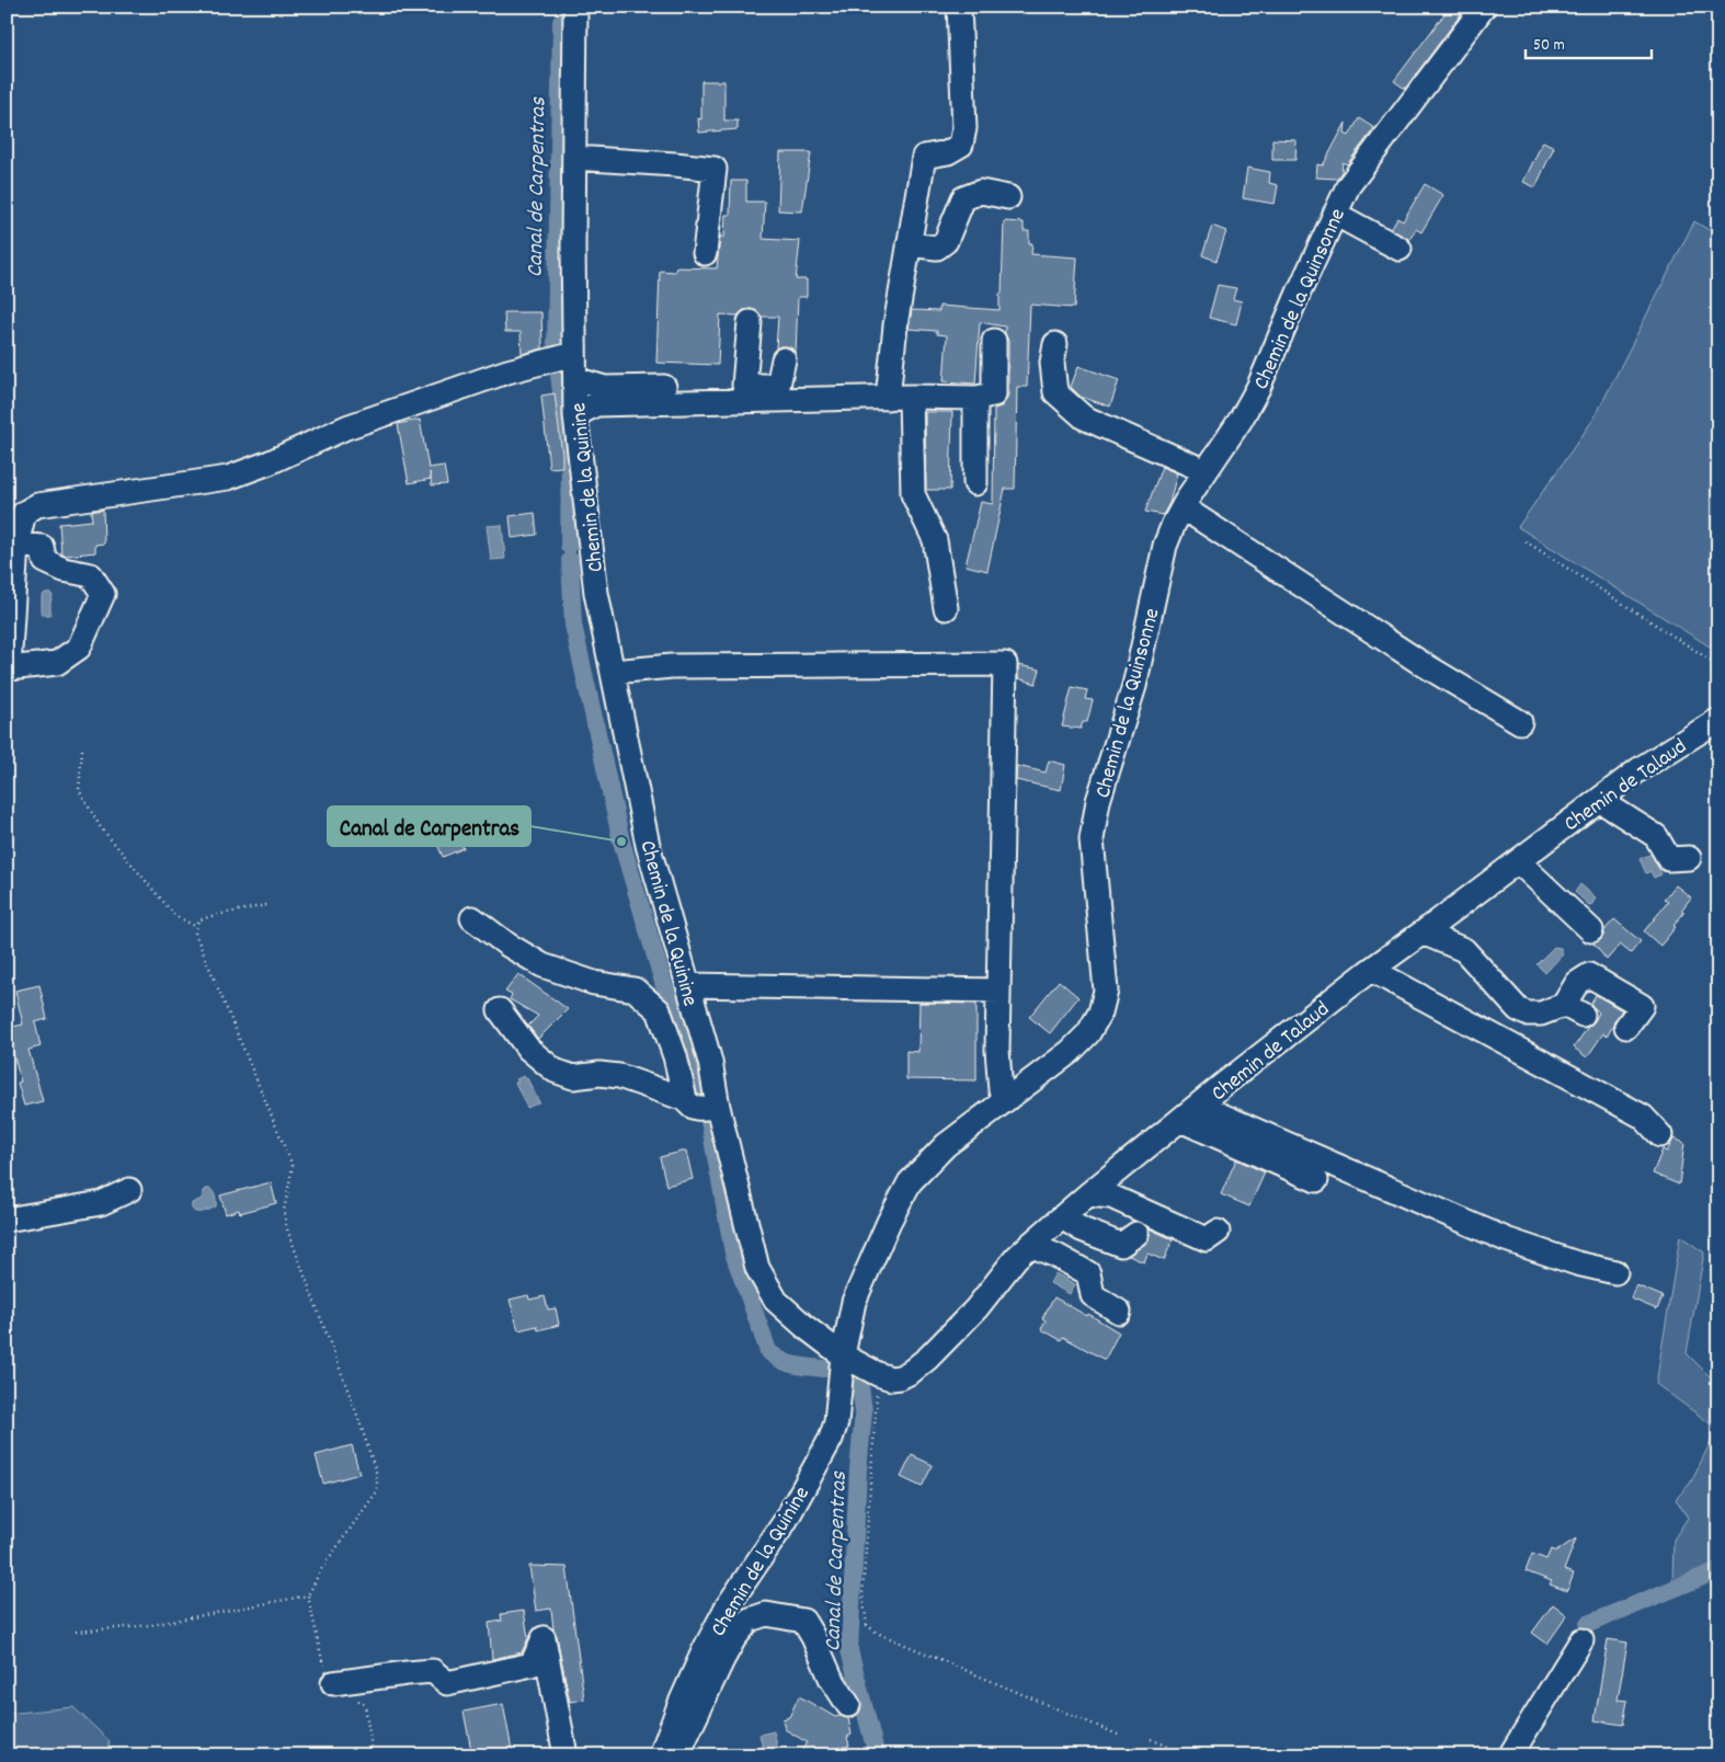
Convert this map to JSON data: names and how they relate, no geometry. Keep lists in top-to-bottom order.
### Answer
{
  "streets": {
    "street": ["Chemin de la Quinsonne", "Chemin de la Quinine", "Chemin de Talaud"]
  },
  "crossings": [
    ["Chemin de la Quinsonne", "Chemin de la Quinine"],
    ["Chemin de la Quinsonne", "Chemin de Talaud"],
    ["Chemin de la Quinine", "Chemin de Talaud"]
  ],
  "water": ["Canal de Carpentras"],
  "places": ["Canal de Carpentras"],
  "scale_bar": "50 m"
}
